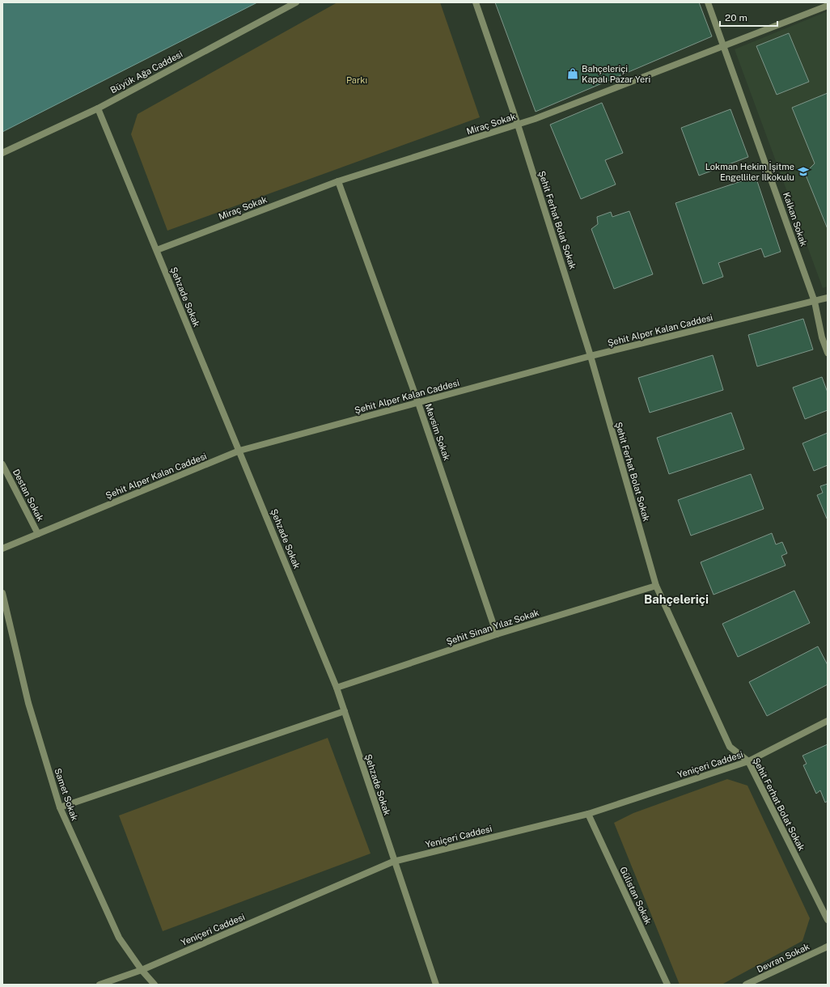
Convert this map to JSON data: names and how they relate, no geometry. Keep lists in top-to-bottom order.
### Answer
{
  "streets": {
    "street": [
      "Büyük Ağa Caddesi",
      "Miraç Sokak",
      "Kalkan Sokak",
      "Şehit Ferhat Bolat Sokak",
      "Şehzade Sokak",
      "Şehit Alper Kalan Caddesi",
      "Mevsim Sokak",
      "Destan Sokak",
      "Şehit Sinan Yılaz Sokak",
      "Yeniçeri Caddesi",
      "Samet Sokak",
      "Gülistan Sokak",
      "Devran Sokak"
    ]
  },
  "crossings": [
    ["Büyük Ağa Caddesi", "Şehzade Sokak"],
    ["Miraç Sokak", "Kalkan Sokak"],
    ["Miraç Sokak", "Şehit Ferhat Bolat Sokak"],
    ["Miraç Sokak", "Şehzade Sokak"],
    ["Miraç Sokak", "Mevsim Sokak"],
    ["Kalkan Sokak", "Şehit Alper Kalan Caddesi"],
    ["Şehit Ferhat Bolat Sokak", "Şehit Alper Kalan Caddesi"],
    ["Şehit Ferhat Bolat Sokak", "Şehit Sinan Yılaz Sokak"],
    ["Şehit Ferhat Bolat Sokak", "Yeniçeri Caddesi"],
    ["Şehzade Sokak", "Şehit Alper Kalan Caddesi"],
    ["Şehzade Sokak", "Şehit Sinan Yılaz Sokak"],
    ["Şehzade Sokak", "Yeniçeri Caddesi"],
    ["Şehit Alper Kalan Caddesi", "Mevsim Sokak"],
    ["Şehit Alper Kalan Caddesi", "Destan Sokak"],
    ["Mevsim Sokak", "Şehit Sinan Yılaz Sokak"],
    ["Yeniçeri Caddesi", "Samet Sokak"],
    ["Yeniçeri Caddesi", "Gülistan Sokak"]
  ],
  "districts": ["Bahçeleriçi"],
  "parks": ["Parkı"],
  "places": {
    "shop": ["Bahçeleriçi Kapalı Pazar Yeri"],
    "school or university": ["Lokman Hekim İşitme Engelliler İlkokulu"]
  },
  "scale_bar": "20 m"
}
